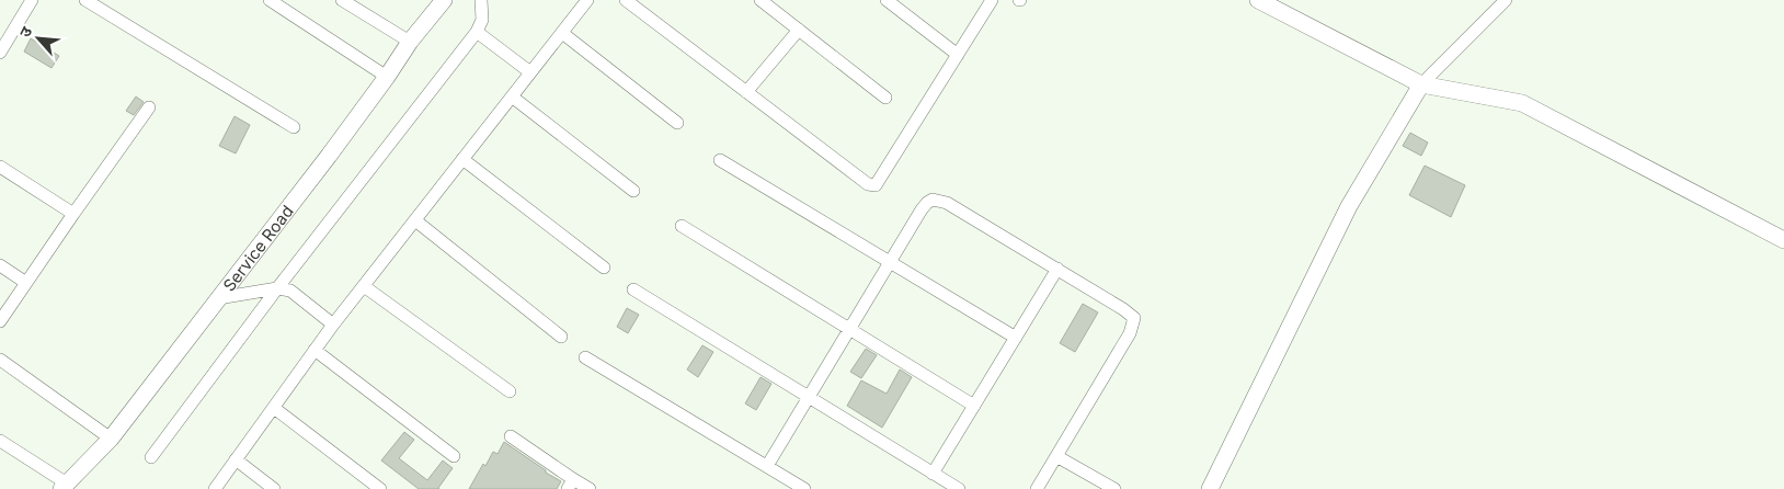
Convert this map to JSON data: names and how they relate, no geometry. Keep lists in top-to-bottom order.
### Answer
{
  "streets": {
    "street": ["Service Road"]
  },
  "north": "top left"
}
